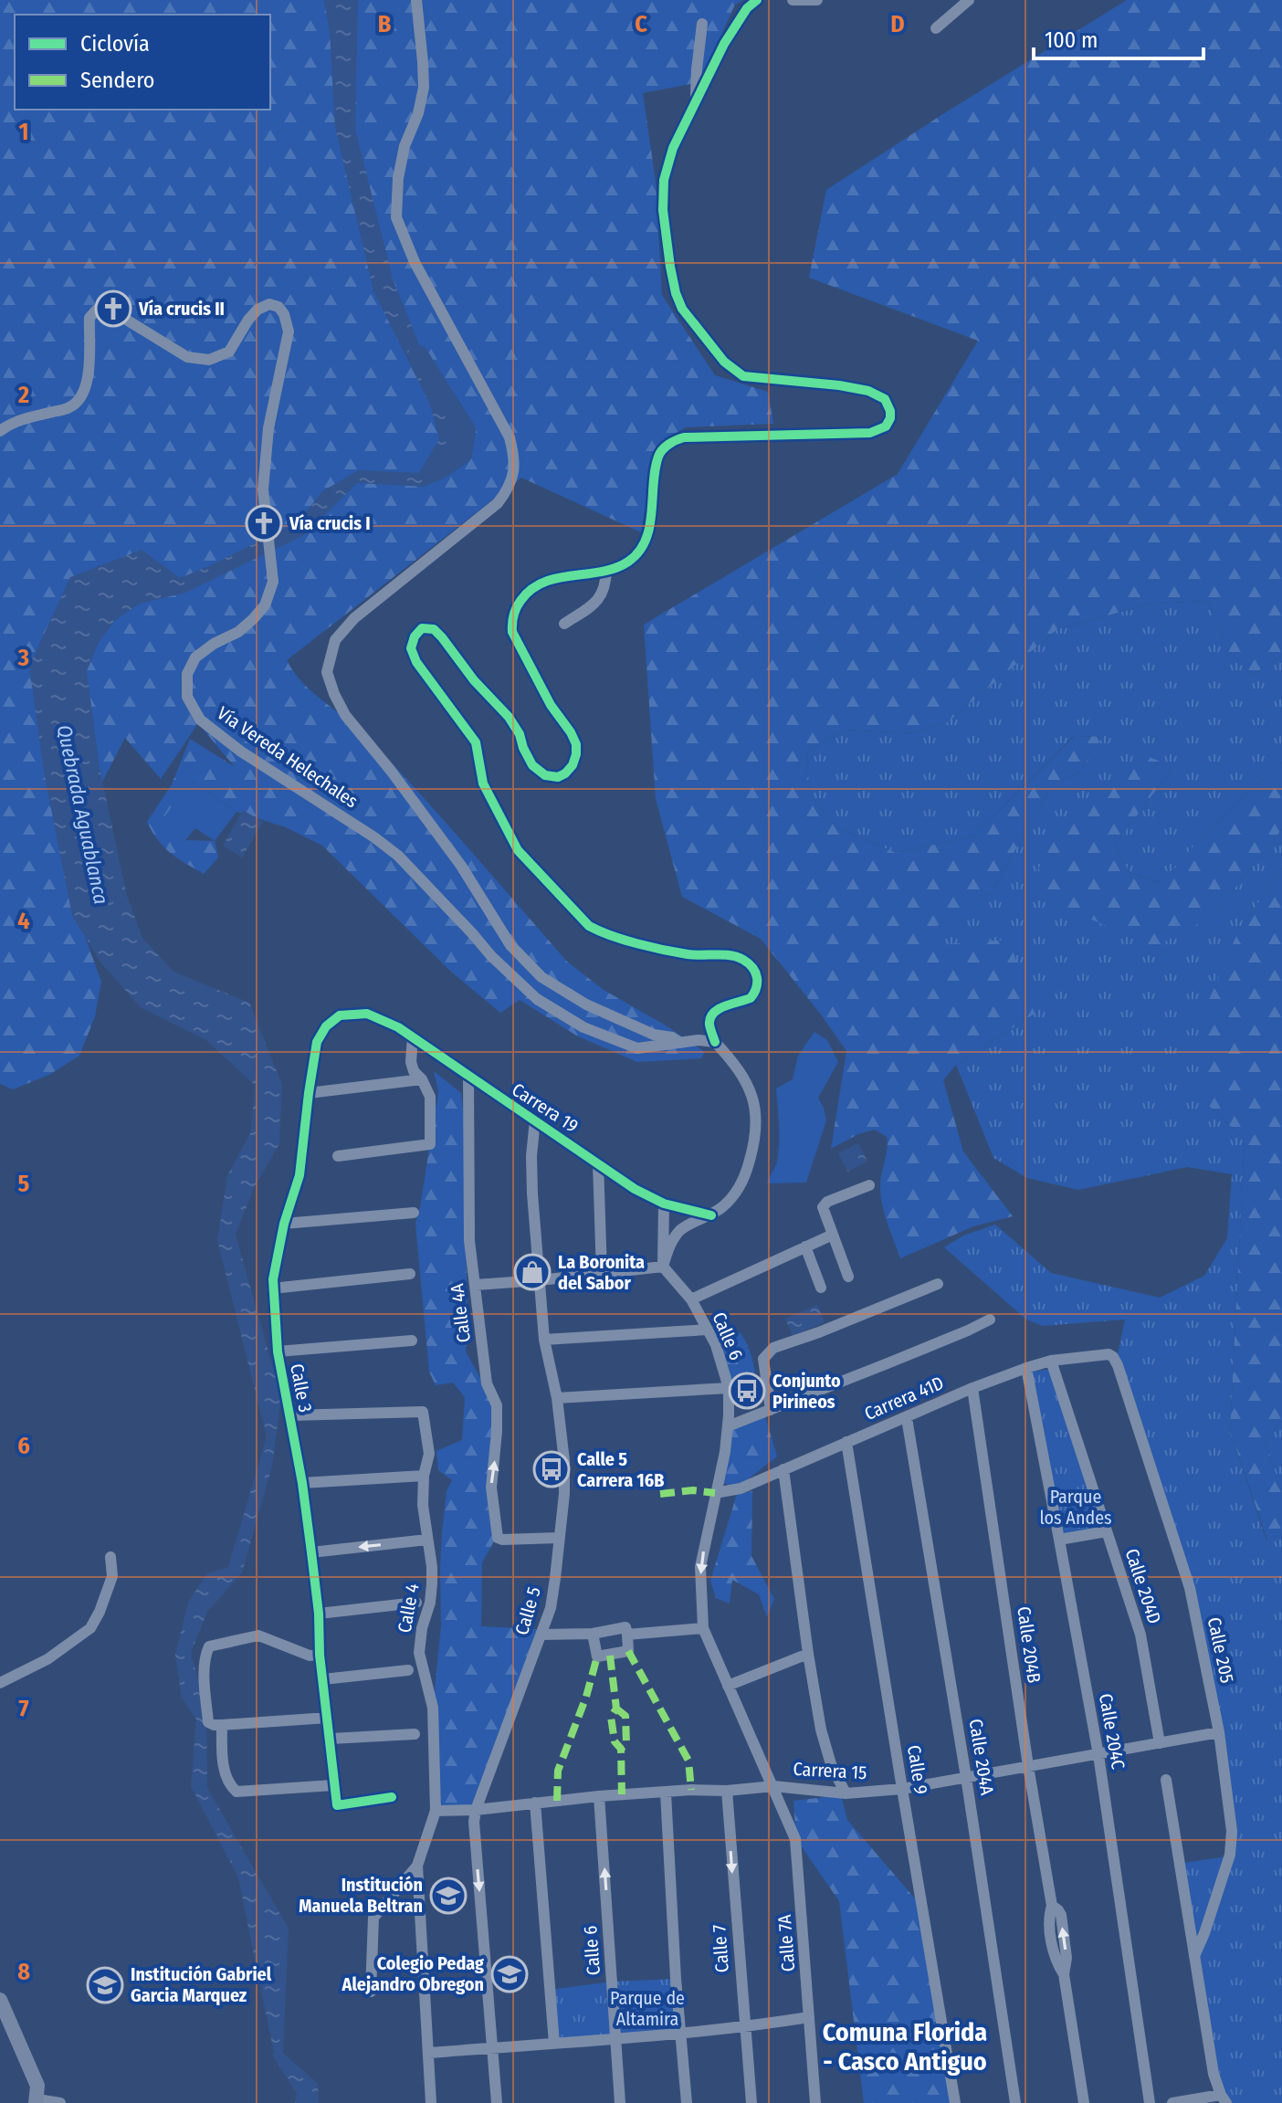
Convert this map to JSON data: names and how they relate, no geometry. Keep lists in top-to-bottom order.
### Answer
{
  "streets": {
    "street": [
      "Vía Vereda Helechales",
      "Carrera 19",
      "Calle 4A",
      "Calle 6",
      "Calle 3",
      "Carrera 41D",
      "Calle 204D",
      "Calle 4",
      "Calle 5",
      "Calle 204B",
      "Calle 205",
      "Calle 204C",
      "Calle 204A",
      "Calle 9",
      "Carrera 15",
      "Calle 7A",
      "Calle 7"
    ]
  },
  "crossings": [
    ["Carrera 19", "Calle 4A"],
    ["Carrera 19", "Calle 3"],
    ["Carrera 19", "Calle 5"],
    ["Calle 4A", "Calle 5"],
    ["Calle 6", "Carrera 41D"],
    ["Calle 6", "Carrera 15"],
    ["Calle 3", "Calle 4"],
    ["Carrera 41D", "Calle 204D"],
    ["Carrera 41D", "Calle 204B"],
    ["Carrera 41D", "Calle 205"],
    ["Carrera 41D", "Calle 204C"],
    ["Carrera 41D", "Calle 204A"],
    ["Carrera 41D", "Calle 9"],
    ["Calle 204D", "Carrera 15"],
    ["Calle 4", "Carrera 15"],
    ["Calle 5", "Carrera 15"],
    ["Calle 204B", "Carrera 15"],
    ["Calle 205", "Carrera 15"],
    ["Calle 204C", "Carrera 15"],
    ["Calle 204A", "Carrera 15"],
    ["Calle 9", "Carrera 15"],
    ["Carrera 15", "Calle 7A"],
    ["Carrera 15", "Calle 7"]
  ],
  "one_way": ["Calle 4A"],
  "districts": ["Comuna Florida - Casco Antiguo"],
  "water": ["Quebrada Aguablanca"],
  "parks": ["Parque los Andes", "Parque de Altamira"],
  "places": {
    "church": ["Vía crucis II", "Vía crucis I"],
    "shop": ["La Boronita del Sabor"],
    "bus stop": ["Conjunto Pirineos", "Calle 5 Carrera 16B"],
    "school or university": ["Institución Manuela Beltran", "Colegio Pedag Alejandro Obregon", "Institución Gabriel Garcia Marquez"]
  },
  "legend": ["Ciclovía", "Sendero"],
  "scale_bar": "100 m",
  "grid": {
    "columns": ["B", "C", "D"],
    "rows": [
      "1",
      "2",
      "3",
      "4",
      "5",
      "6",
      "7",
      "8"
    ]
  }
}
